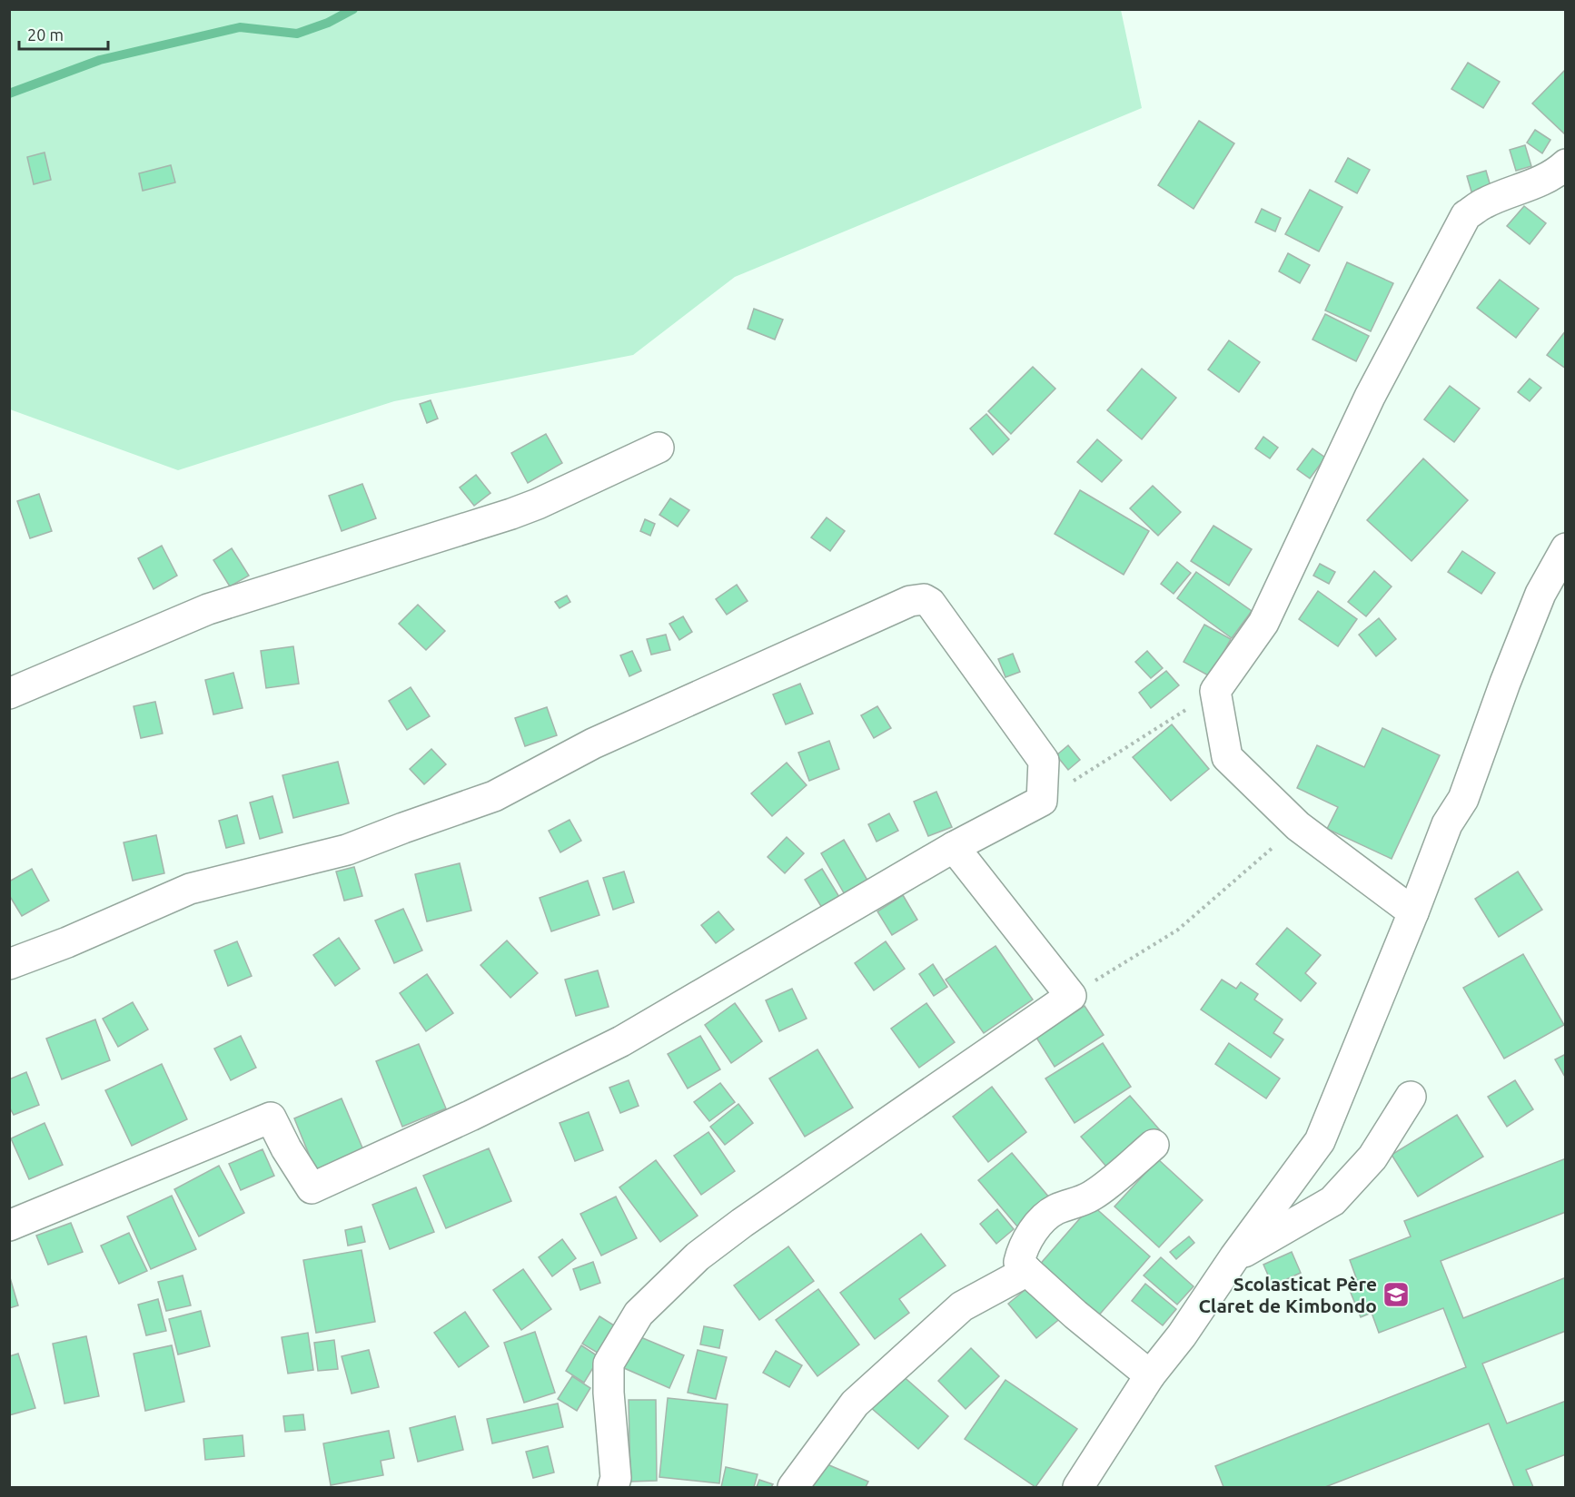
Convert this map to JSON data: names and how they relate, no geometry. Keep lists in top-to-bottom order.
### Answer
{
  "places": {
    "school or university": ["Scolasticat Père Claret de Kimbondo"]
  },
  "scale_bar": "20 m"
}
